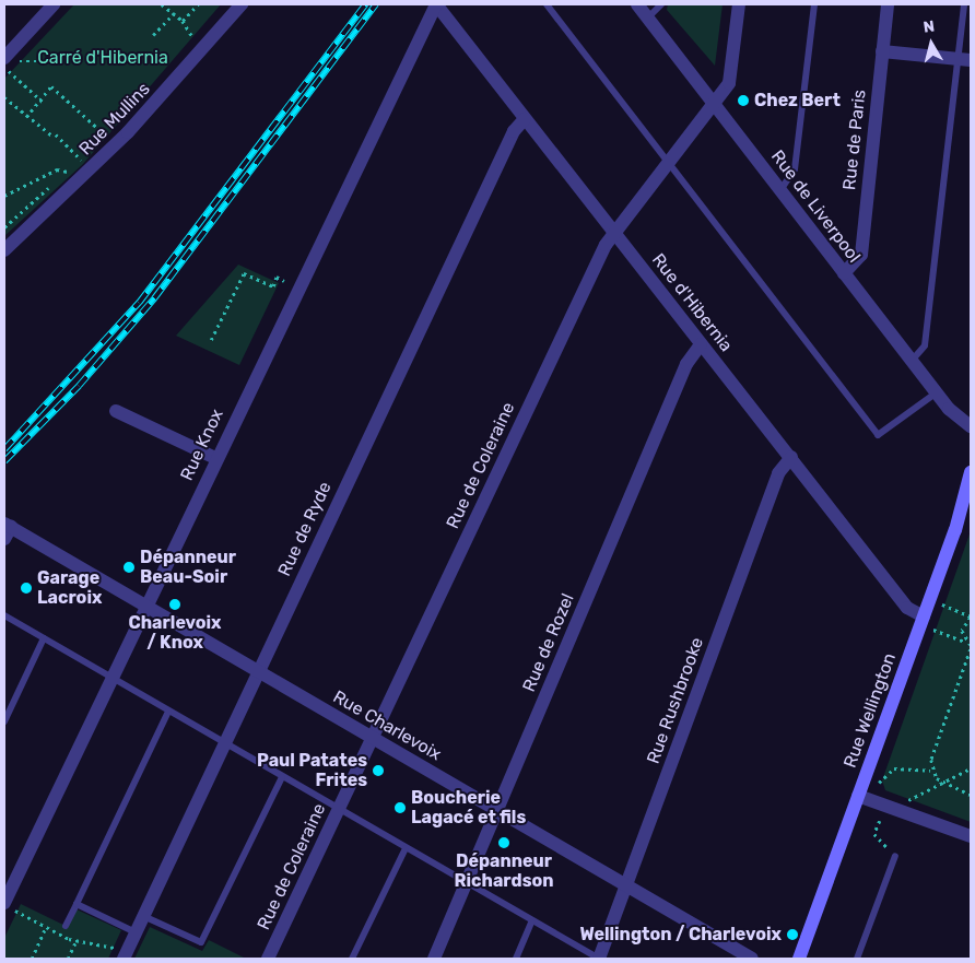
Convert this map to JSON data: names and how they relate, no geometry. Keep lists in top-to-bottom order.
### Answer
{
  "streets": {
    "main road": ["Rue Wellington"],
    "street": [
      "Rue Mullins",
      "Rue de Paris",
      "Rue de Liverpool",
      "Rue d'Hibernia",
      "Rue Knox",
      "Rue de Coleraine",
      "Rue de Ryde",
      "Rue de Rozel",
      "Rue Rushbrooke",
      "Rue Charlevoix"
    ]
  },
  "crossings": [
    ["Rue de Paris", "Rue de Liverpool"],
    ["Rue de Liverpool", "Rue de Coleraine"],
    ["Rue d'Hibernia", "Rue Knox"],
    ["Rue d'Hibernia", "Rue de Coleraine"],
    ["Rue d'Hibernia", "Rue de Ryde"],
    ["Rue d'Hibernia", "Rue de Rozel"],
    ["Rue d'Hibernia", "Rue Rushbrooke"],
    ["Rue d'Hibernia", "Rue Wellington"],
    ["Rue Knox", "Rue Charlevoix"],
    ["Rue de Coleraine", "Rue Charlevoix"],
    ["Rue de Ryde", "Rue Charlevoix"],
    ["Rue de Rozel", "Rue Charlevoix"],
    ["Rue Rushbrooke", "Rue Charlevoix"]
  ],
  "parks": ["Carré d'Hibernia"],
  "places": [
    "Chez Bert",
    "Dépanneur Beau-Soir",
    "Garage Lacroix",
    "Charlevoix / Knox",
    "Paul Patates Frites",
    "Boucherie Lagacé et fils",
    "Dépanneur Richardson",
    "Wellington / Charlevoix"
  ],
  "north": "top"
}
